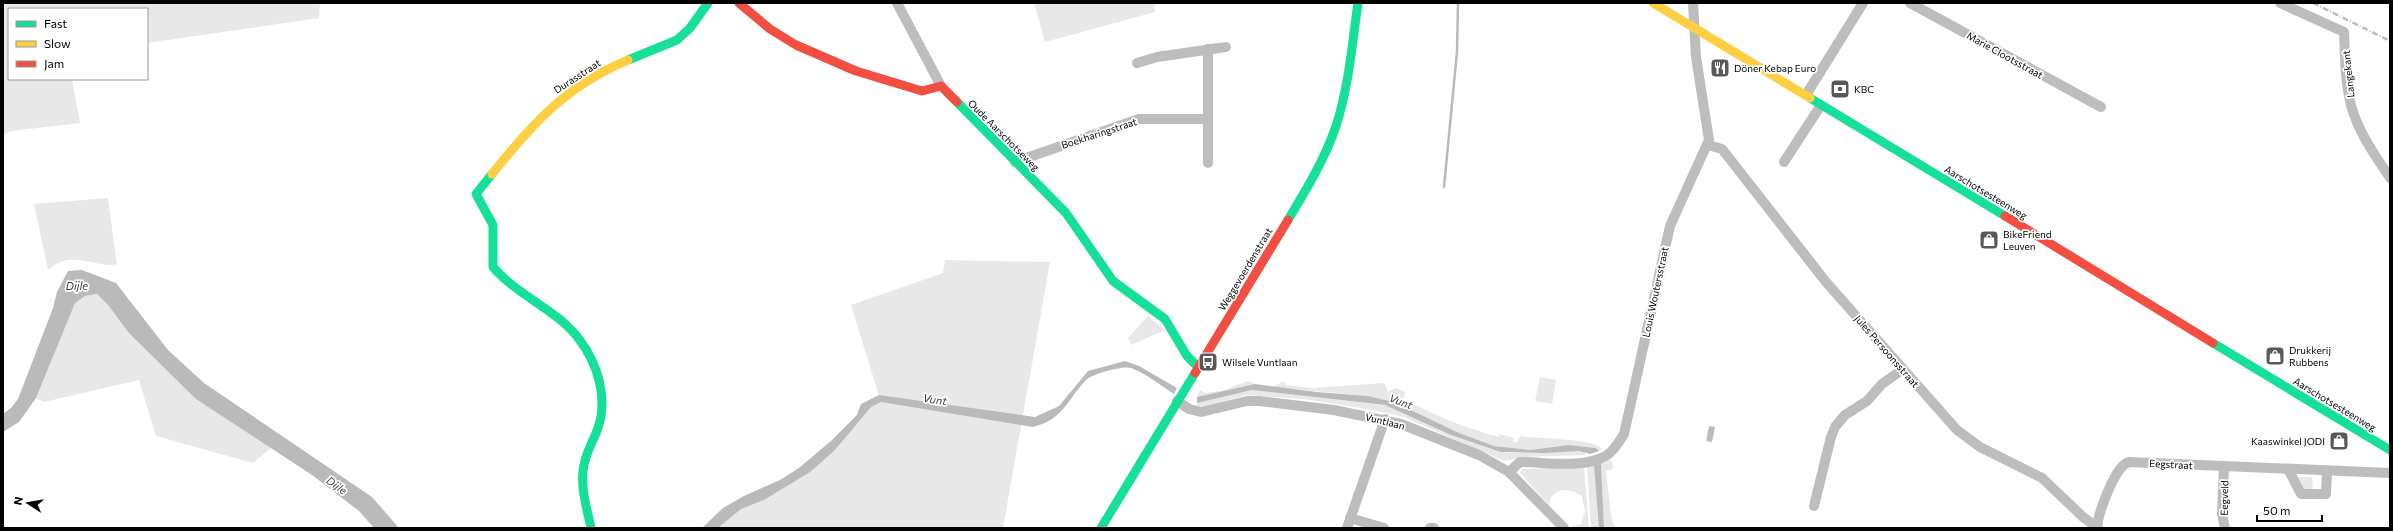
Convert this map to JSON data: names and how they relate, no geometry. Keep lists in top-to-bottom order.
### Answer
{
  "streets": {
    "street": [
      "Marie Clootsstraat",
      "Langekant",
      "Durasstraat",
      "Boekharingstraat",
      "Oude Aarschotseweg",
      "Aarschotsesteenweg",
      "Weggevoerdenstraat",
      "Louis Woutersstraat",
      "Jules Persoonsstraat",
      "Vuntlaan",
      "Eegstraat",
      "Eegveld"
    ]
  },
  "crossings": [
    ["Boekharingstraat", "Oude Aarschotseweg"],
    ["Oude Aarschotseweg", "Weggevoerdenstraat"],
    ["Aarschotsesteenweg", "Louis Woutersstraat"],
    ["Weggevoerdenstraat", "Vuntlaan"],
    ["Louis Woutersstraat", "Jules Persoonsstraat"],
    ["Louis Woutersstraat", "Vuntlaan"],
    ["Jules Persoonsstraat", "Eegstraat"],
    ["Eegstraat", "Eegveld"]
  ],
  "water": ["Dijle", "Vunt"],
  "places": {
    "restaurant": ["Döner Kebap Euro"],
    "bank": ["KBC"],
    "shop": ["BikeFriend Leuven", "Drukkerij Rubbens", "Kaaswinkel JODI"],
    "bus stop": ["Wilsele Vuntlaan"]
  },
  "legend": ["Fast", "Slow", "Jam"],
  "scale_bar": "50 m",
  "north": "left"
}
